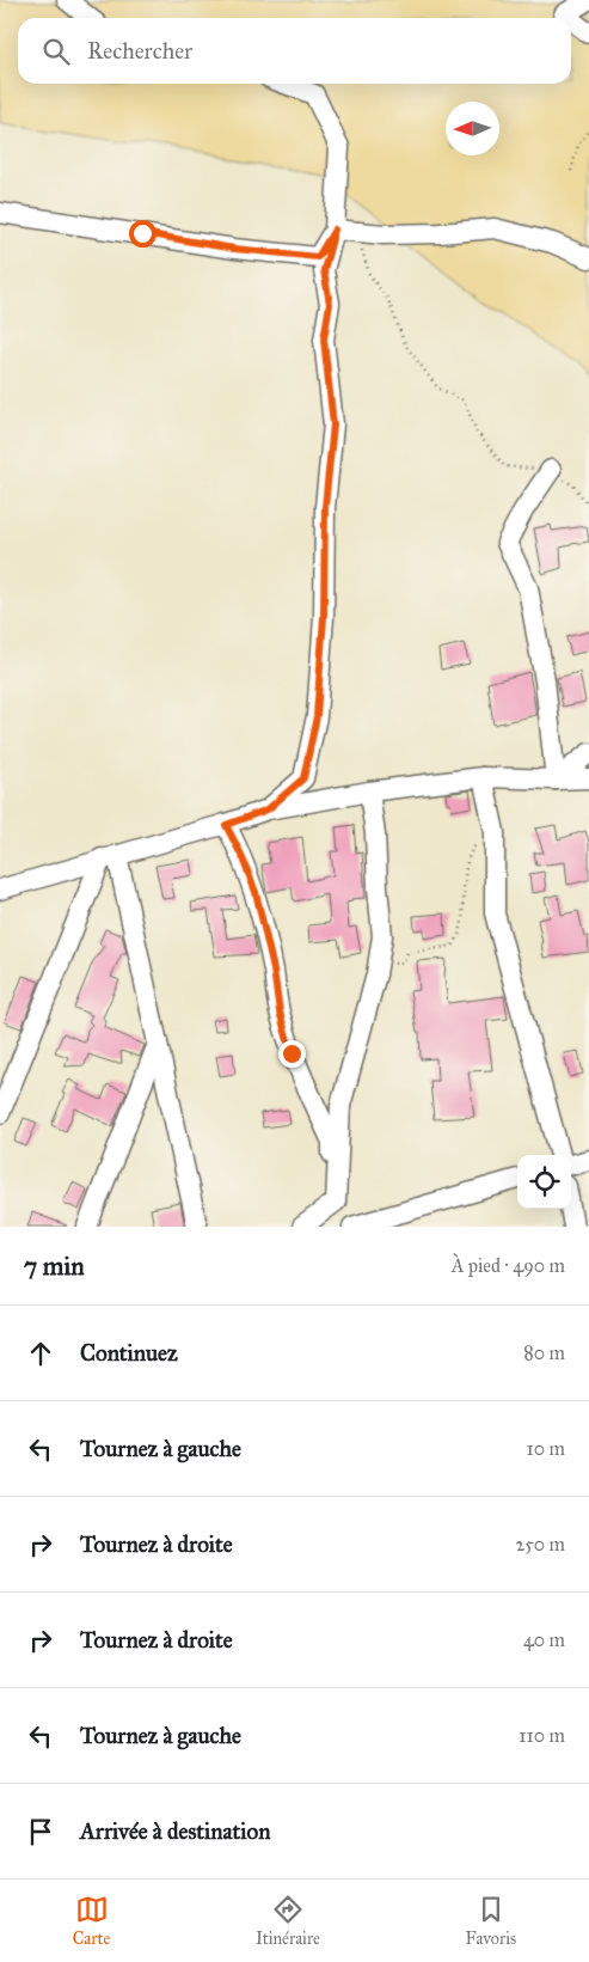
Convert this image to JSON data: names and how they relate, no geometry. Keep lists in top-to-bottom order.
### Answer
{
  "north": "left",
  "page": {
    "search": "Rechercher",
    "heading": ["7 min", "À pied · 490 m"],
    "list": [
      ["Continuez", "80 m"],
      ["Tournez à gauche", "10 m"],
      ["Tournez à droite", "250 m"],
      ["Tournez à droite", "40 m"],
      ["Tournez à gauche", "110 m"],
      "Arrivée à destination"
    ],
    "nav": ["Carte", "Itinéraire", "Favoris"]
  }
}
